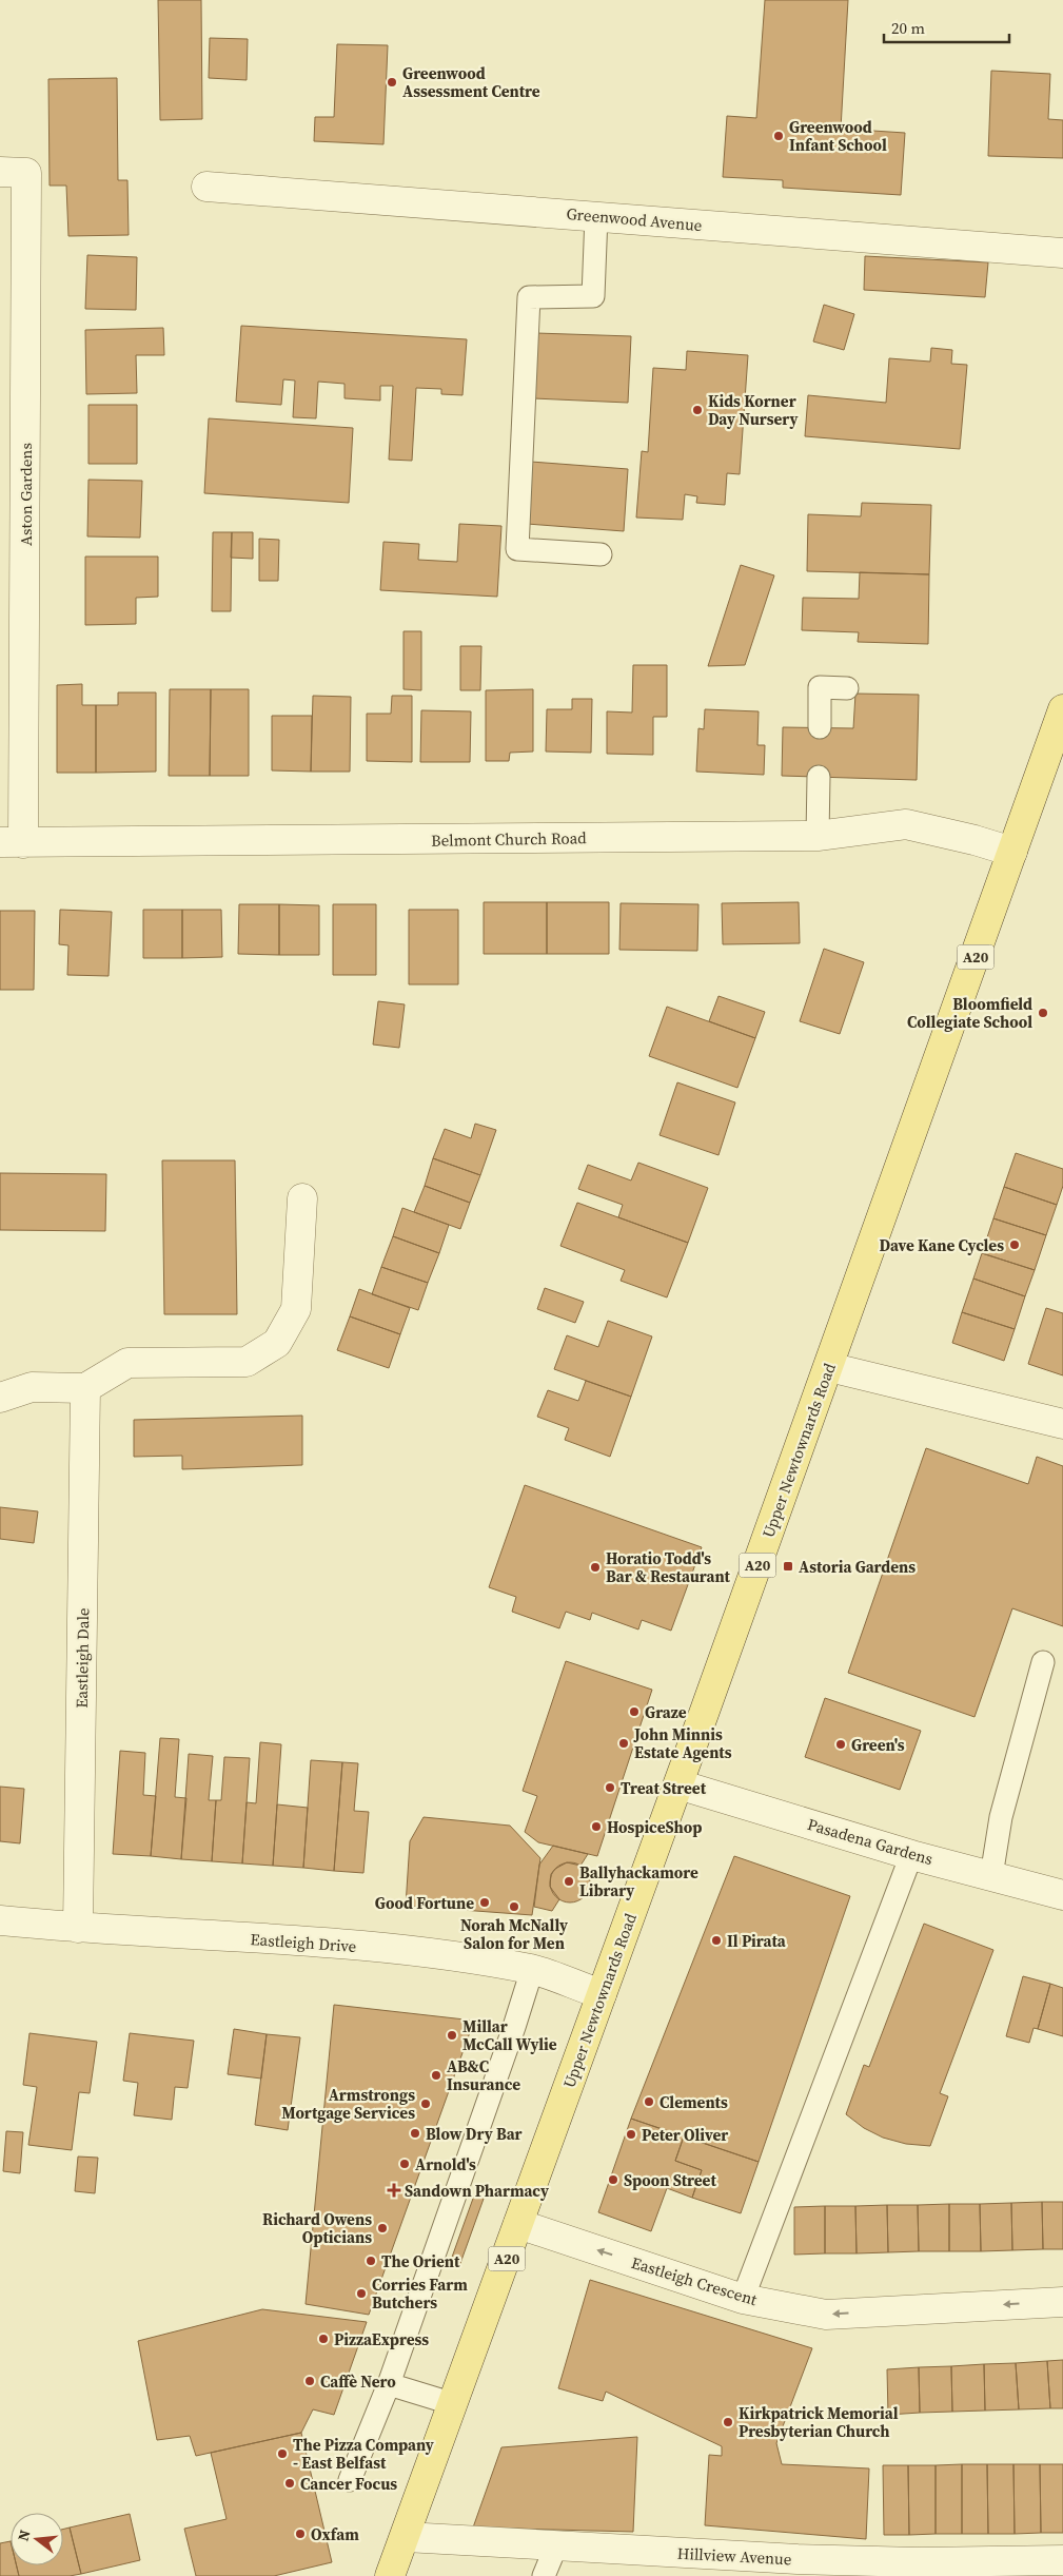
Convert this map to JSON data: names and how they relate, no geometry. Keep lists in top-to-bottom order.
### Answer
{
  "streets": {
    "main road": ["A20", "Upper Newtownards Road"],
    "street": [
      "Greenwood Avenue",
      "Aston Gardens",
      "Belmont Church Road",
      "Eastleigh Dale",
      "Pasadena Gardens",
      "Eastleigh Drive",
      "Eastleigh Crescent",
      "Hillview Avenue"
    ]
  },
  "crossings": [
    ["Aston Gardens", "Belmont Church Road"],
    ["Belmont Church Road", "Upper Newtownards Road"],
    ["Upper Newtownards Road", "Pasadena Gardens"],
    ["Upper Newtownards Road", "Eastleigh Drive"],
    ["Upper Newtownards Road", "Eastleigh Crescent"],
    ["Upper Newtownards Road", "Hillview Avenue"],
    ["Eastleigh Dale", "Eastleigh Drive"]
  ],
  "one_way": ["Eastleigh Crescent"],
  "places": {
    "other": [
      "Greenwood Assessment Centre",
      "Greenwood Infant School",
      "Kids Korner Day Nursery",
      "Bloomfield Collegiate School",
      "Dave Kane Cycles",
      "Horatio Todd's Bar & Restaurant",
      "Graze",
      "John Minnis Estate Agents",
      "Green's",
      "Treat Street",
      "HospiceShop",
      "Ballyhackamore Library",
      "Good Fortune",
      "Norah McNally Salon for Men",
      "Il Pirata",
      "Millar McCall Wylie",
      "AB&C Insurance",
      "Clements",
      "Armstrongs Mortgage Services",
      "Blow Dry Bar",
      "Peter Oliver",
      "Arnold's",
      "Spoon Street",
      "Richard Owens Opticians",
      "The Orient",
      "Corries Farm Butchers",
      "PizzaExpress",
      "Caffè Nero",
      "Kirkpatrick Memorial Presbyterian Church",
      "The Pizza Company - East Belfast",
      "Cancer Focus",
      "Oxfam"
    ],
    "transit": ["Astoria Gardens"],
    "health": ["Sandown Pharmacy"]
  },
  "scale_bar": "20 m",
  "north": "left"
}
